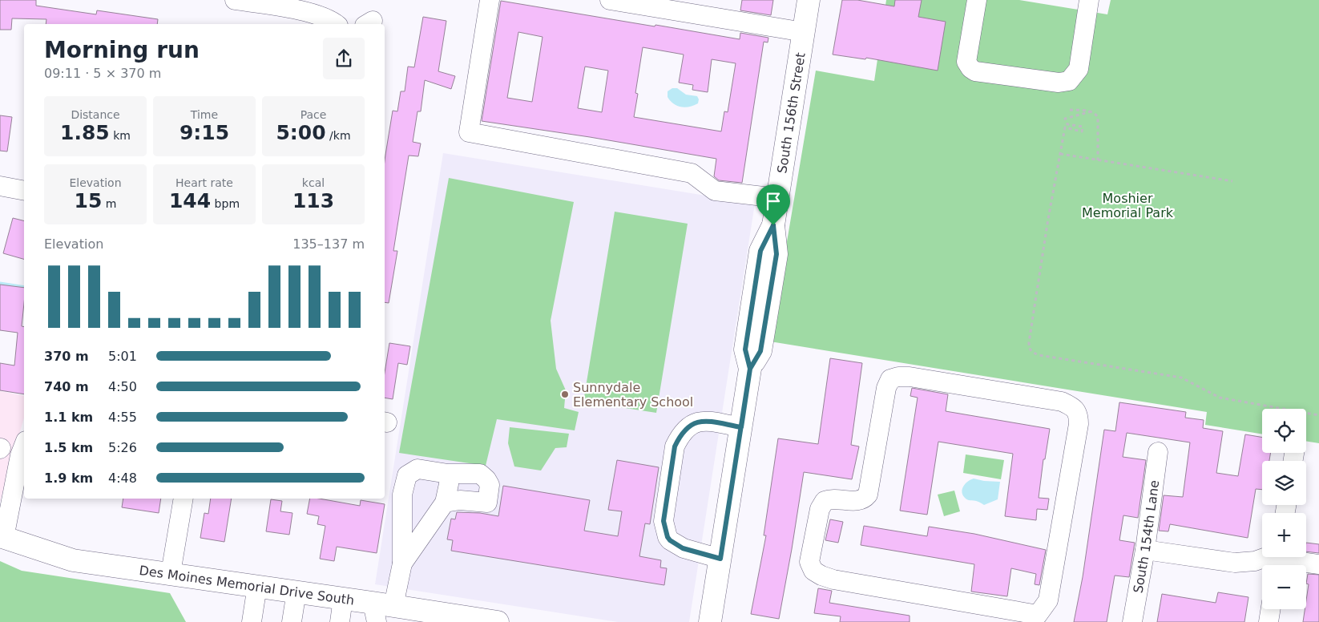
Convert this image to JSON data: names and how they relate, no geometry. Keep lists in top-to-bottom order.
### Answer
{
  "streets": {
    "main road": ["South 156th Street", "Des Moines Memorial Drive South"],
    "street": ["South 154th Lane"]
  },
  "parks": ["Moshier Memorial Park"],
  "places": ["Sunnydale Elementary School"],
  "page": {
    "heading": ["Morning run", "09:11 · 5 × 370 m"],
    "stats": [
      ["Distance", "1.85 km"],
      ["Time", "9:15"],
      ["Pace", "5:00 /km"],
      ["Elevation", "15 m"],
      ["Heart rate", "144 bpm"],
      ["kcal", "113"]
    ],
    "chart": ["Elevation", "135–137 m"],
    "list": [
      {
        "name": "370 m",
        "note": "5:01"
      },
      {
        "name": "740 m",
        "note": "4:50"
      },
      {
        "name": "1.1 km",
        "note": "4:55"
      },
      {
        "name": "1.5 km",
        "note": "5:26"
      },
      {
        "name": "1.9 km",
        "note": "4:48"
      }
    ],
    "map_buttons": ["+", "−"]
  }
}
